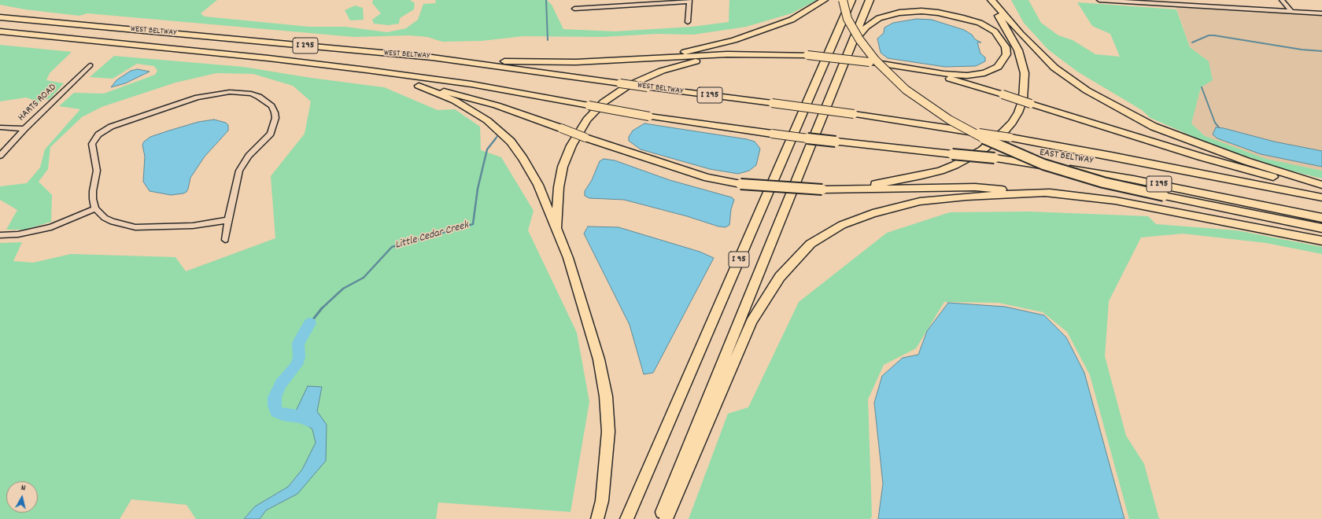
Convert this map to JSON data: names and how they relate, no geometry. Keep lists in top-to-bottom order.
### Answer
{
  "streets": {
    "highway": [
      "WEST BELTWAY",
      "I 295",
      "EAST BELTWAY",
      "I 95"
    ],
    "street": ["HARTS ROAD"]
  },
  "crossings": [
    ["WEST BELTWAY", "EAST BELTWAY"]
  ],
  "water": ["Little Cedar Creek"],
  "north": "top"
}
